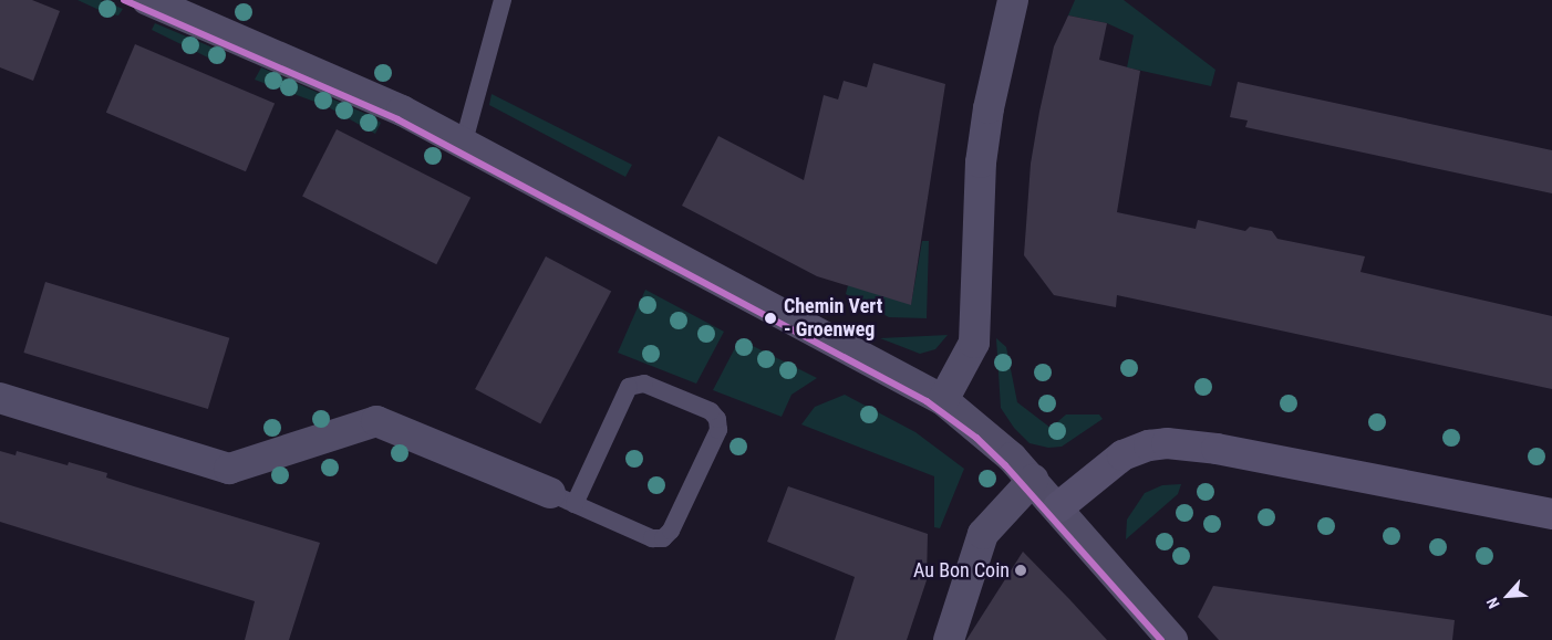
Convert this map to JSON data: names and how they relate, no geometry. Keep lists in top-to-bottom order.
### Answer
{
  "places": ["Chemin Vert - Groenweg", "Au Bon Coin"],
  "north": "bottom left"
}
